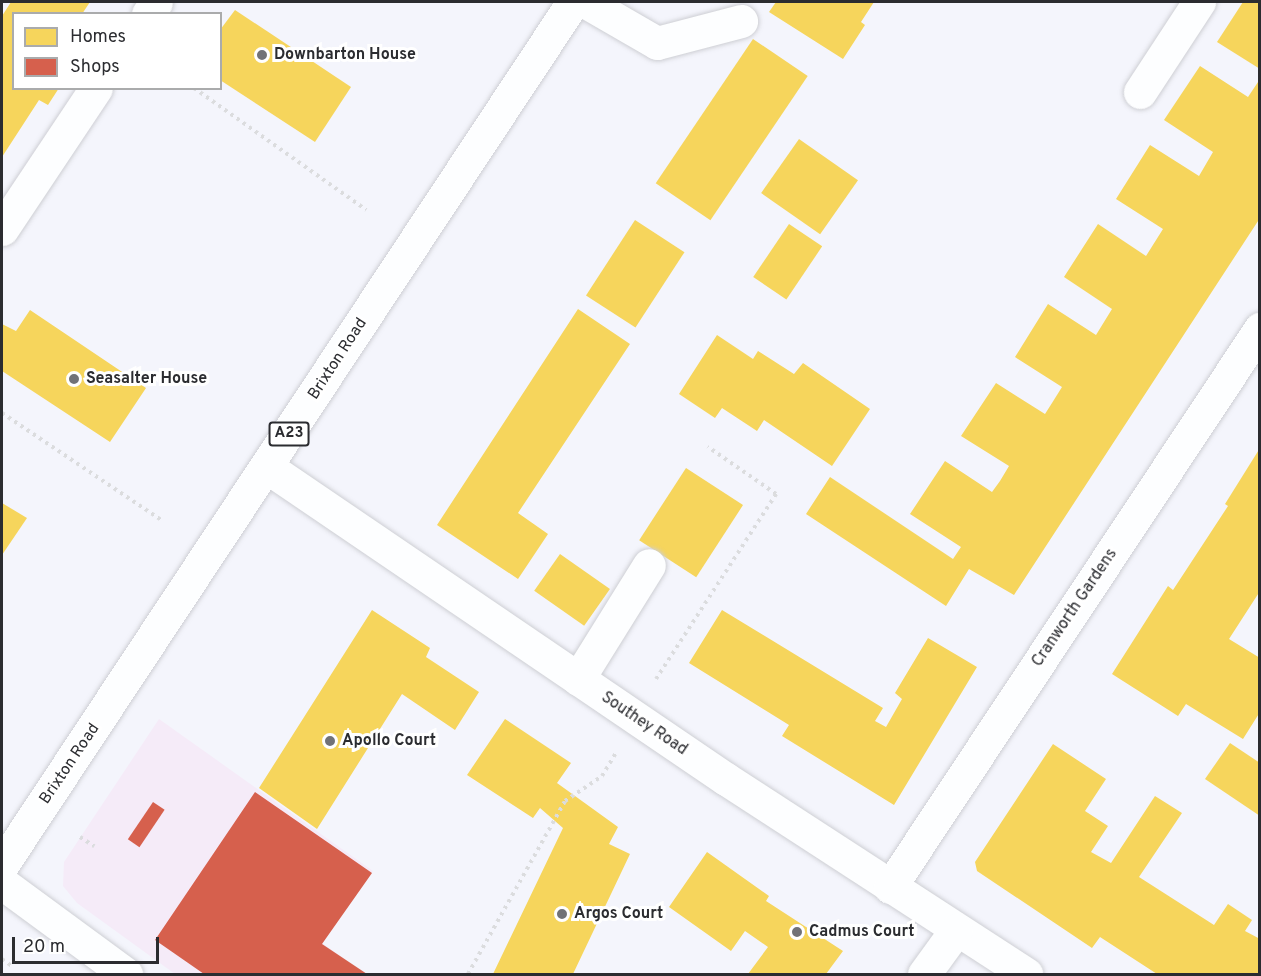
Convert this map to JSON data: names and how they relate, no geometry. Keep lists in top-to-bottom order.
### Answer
{
  "streets": {
    "main road": [
      "Brixton Road",
      "A23",
      "Cranworth Gardens",
      "Southey Road"
    ]
  },
  "crossings": [
    ["Brixton Road", "Southey Road"],
    ["Cranworth Gardens", "Southey Road"]
  ],
  "places": [
    "Downbarton House",
    "Seasalter House",
    "Apollo Court",
    "Argos Court",
    "Cadmus Court"
  ],
  "legend": ["Homes", "Shops"],
  "scale_bar": "20 m"
}
